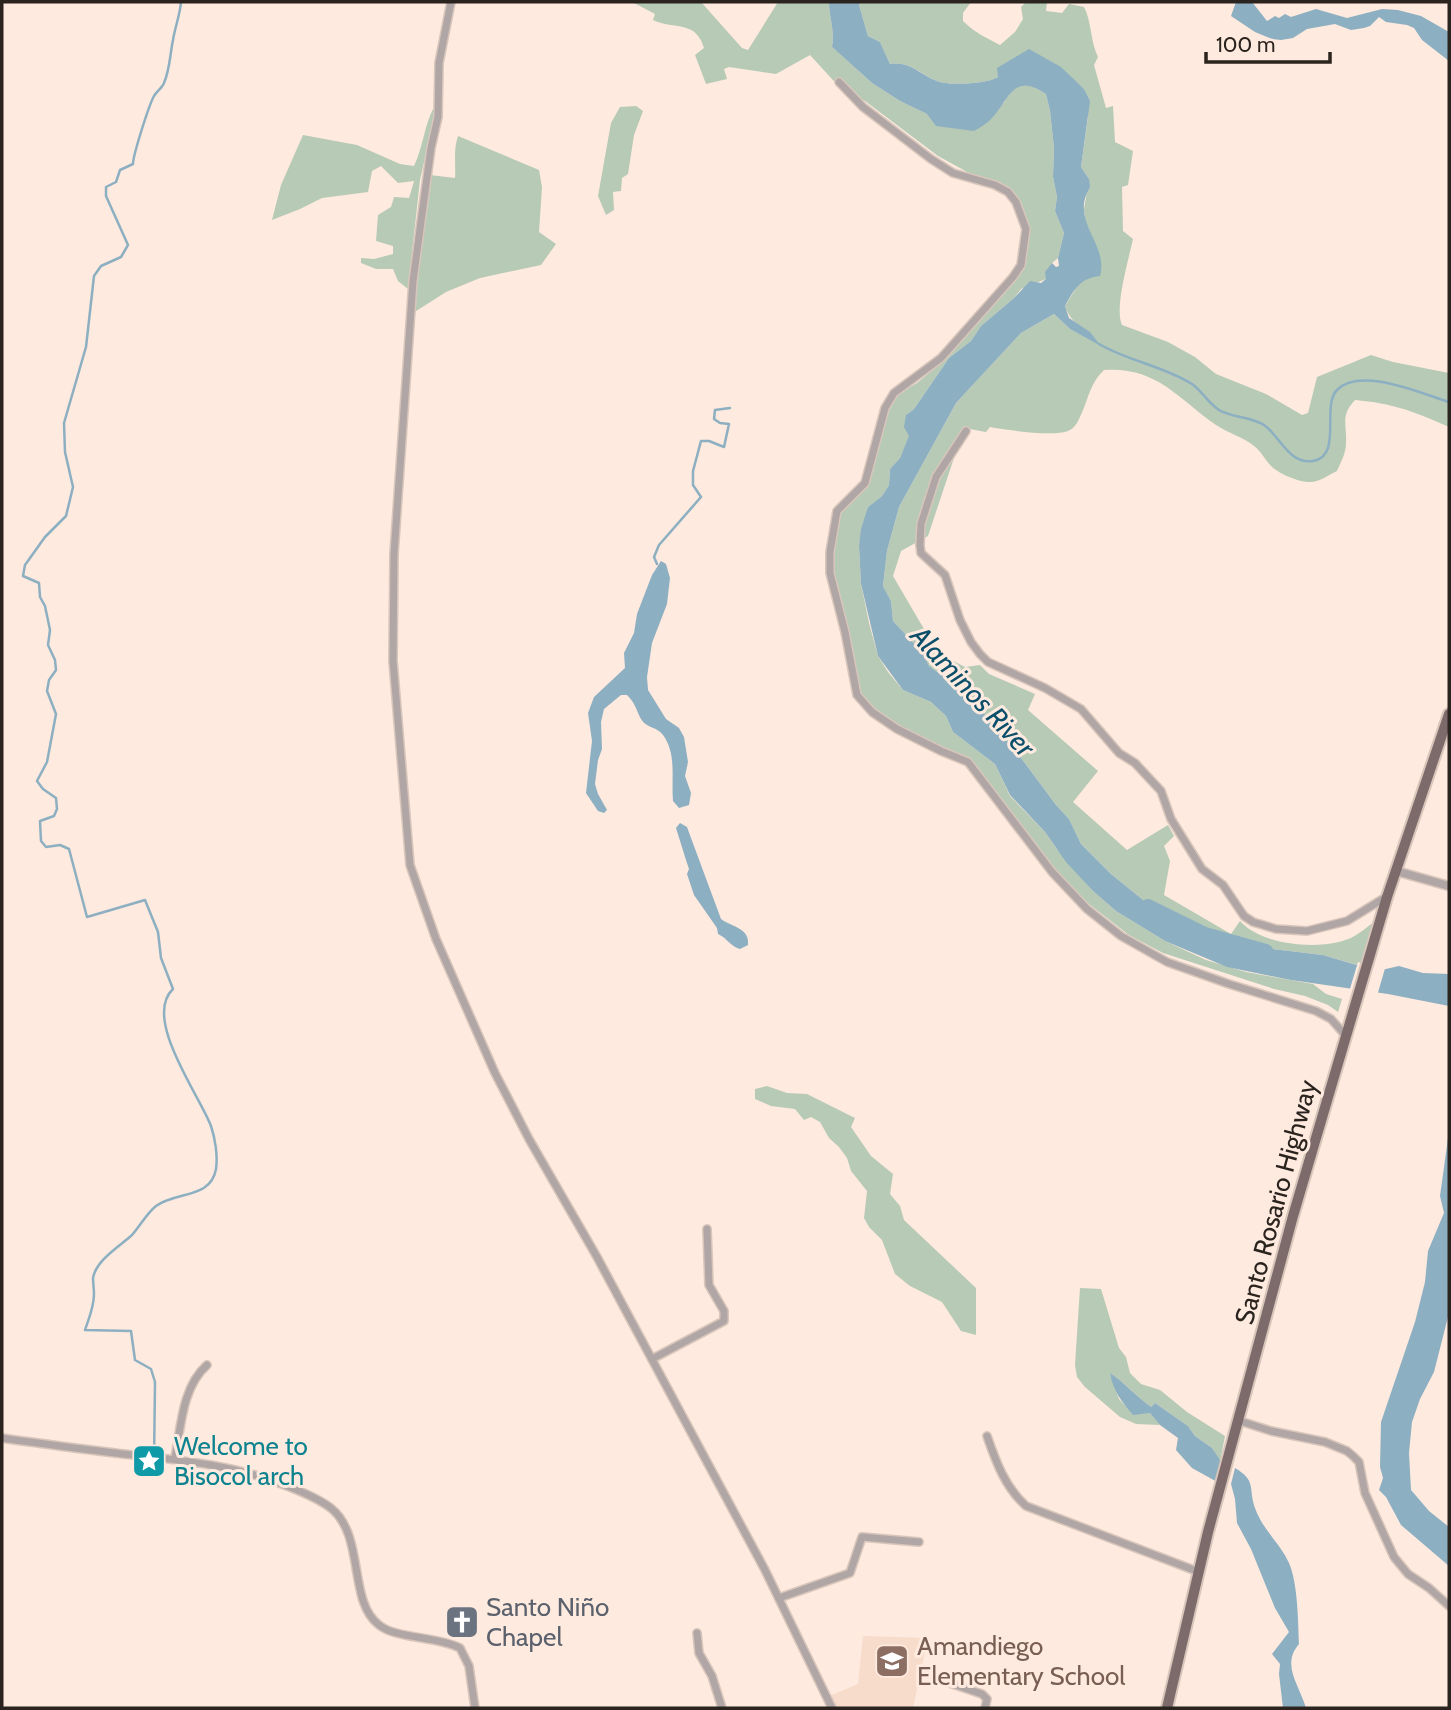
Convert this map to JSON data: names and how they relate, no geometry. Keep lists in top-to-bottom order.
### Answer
{
  "streets": {
    "main road": ["Santo Rosario Highway"]
  },
  "water": ["Alaminos River"],
  "places": {
    "place": ["Welcome to Bisocol arch"],
    "church": ["Santo Niño Chapel"],
    "school or university": ["Amandiego Elementary School"]
  },
  "scale_bar": "100 m"
}
